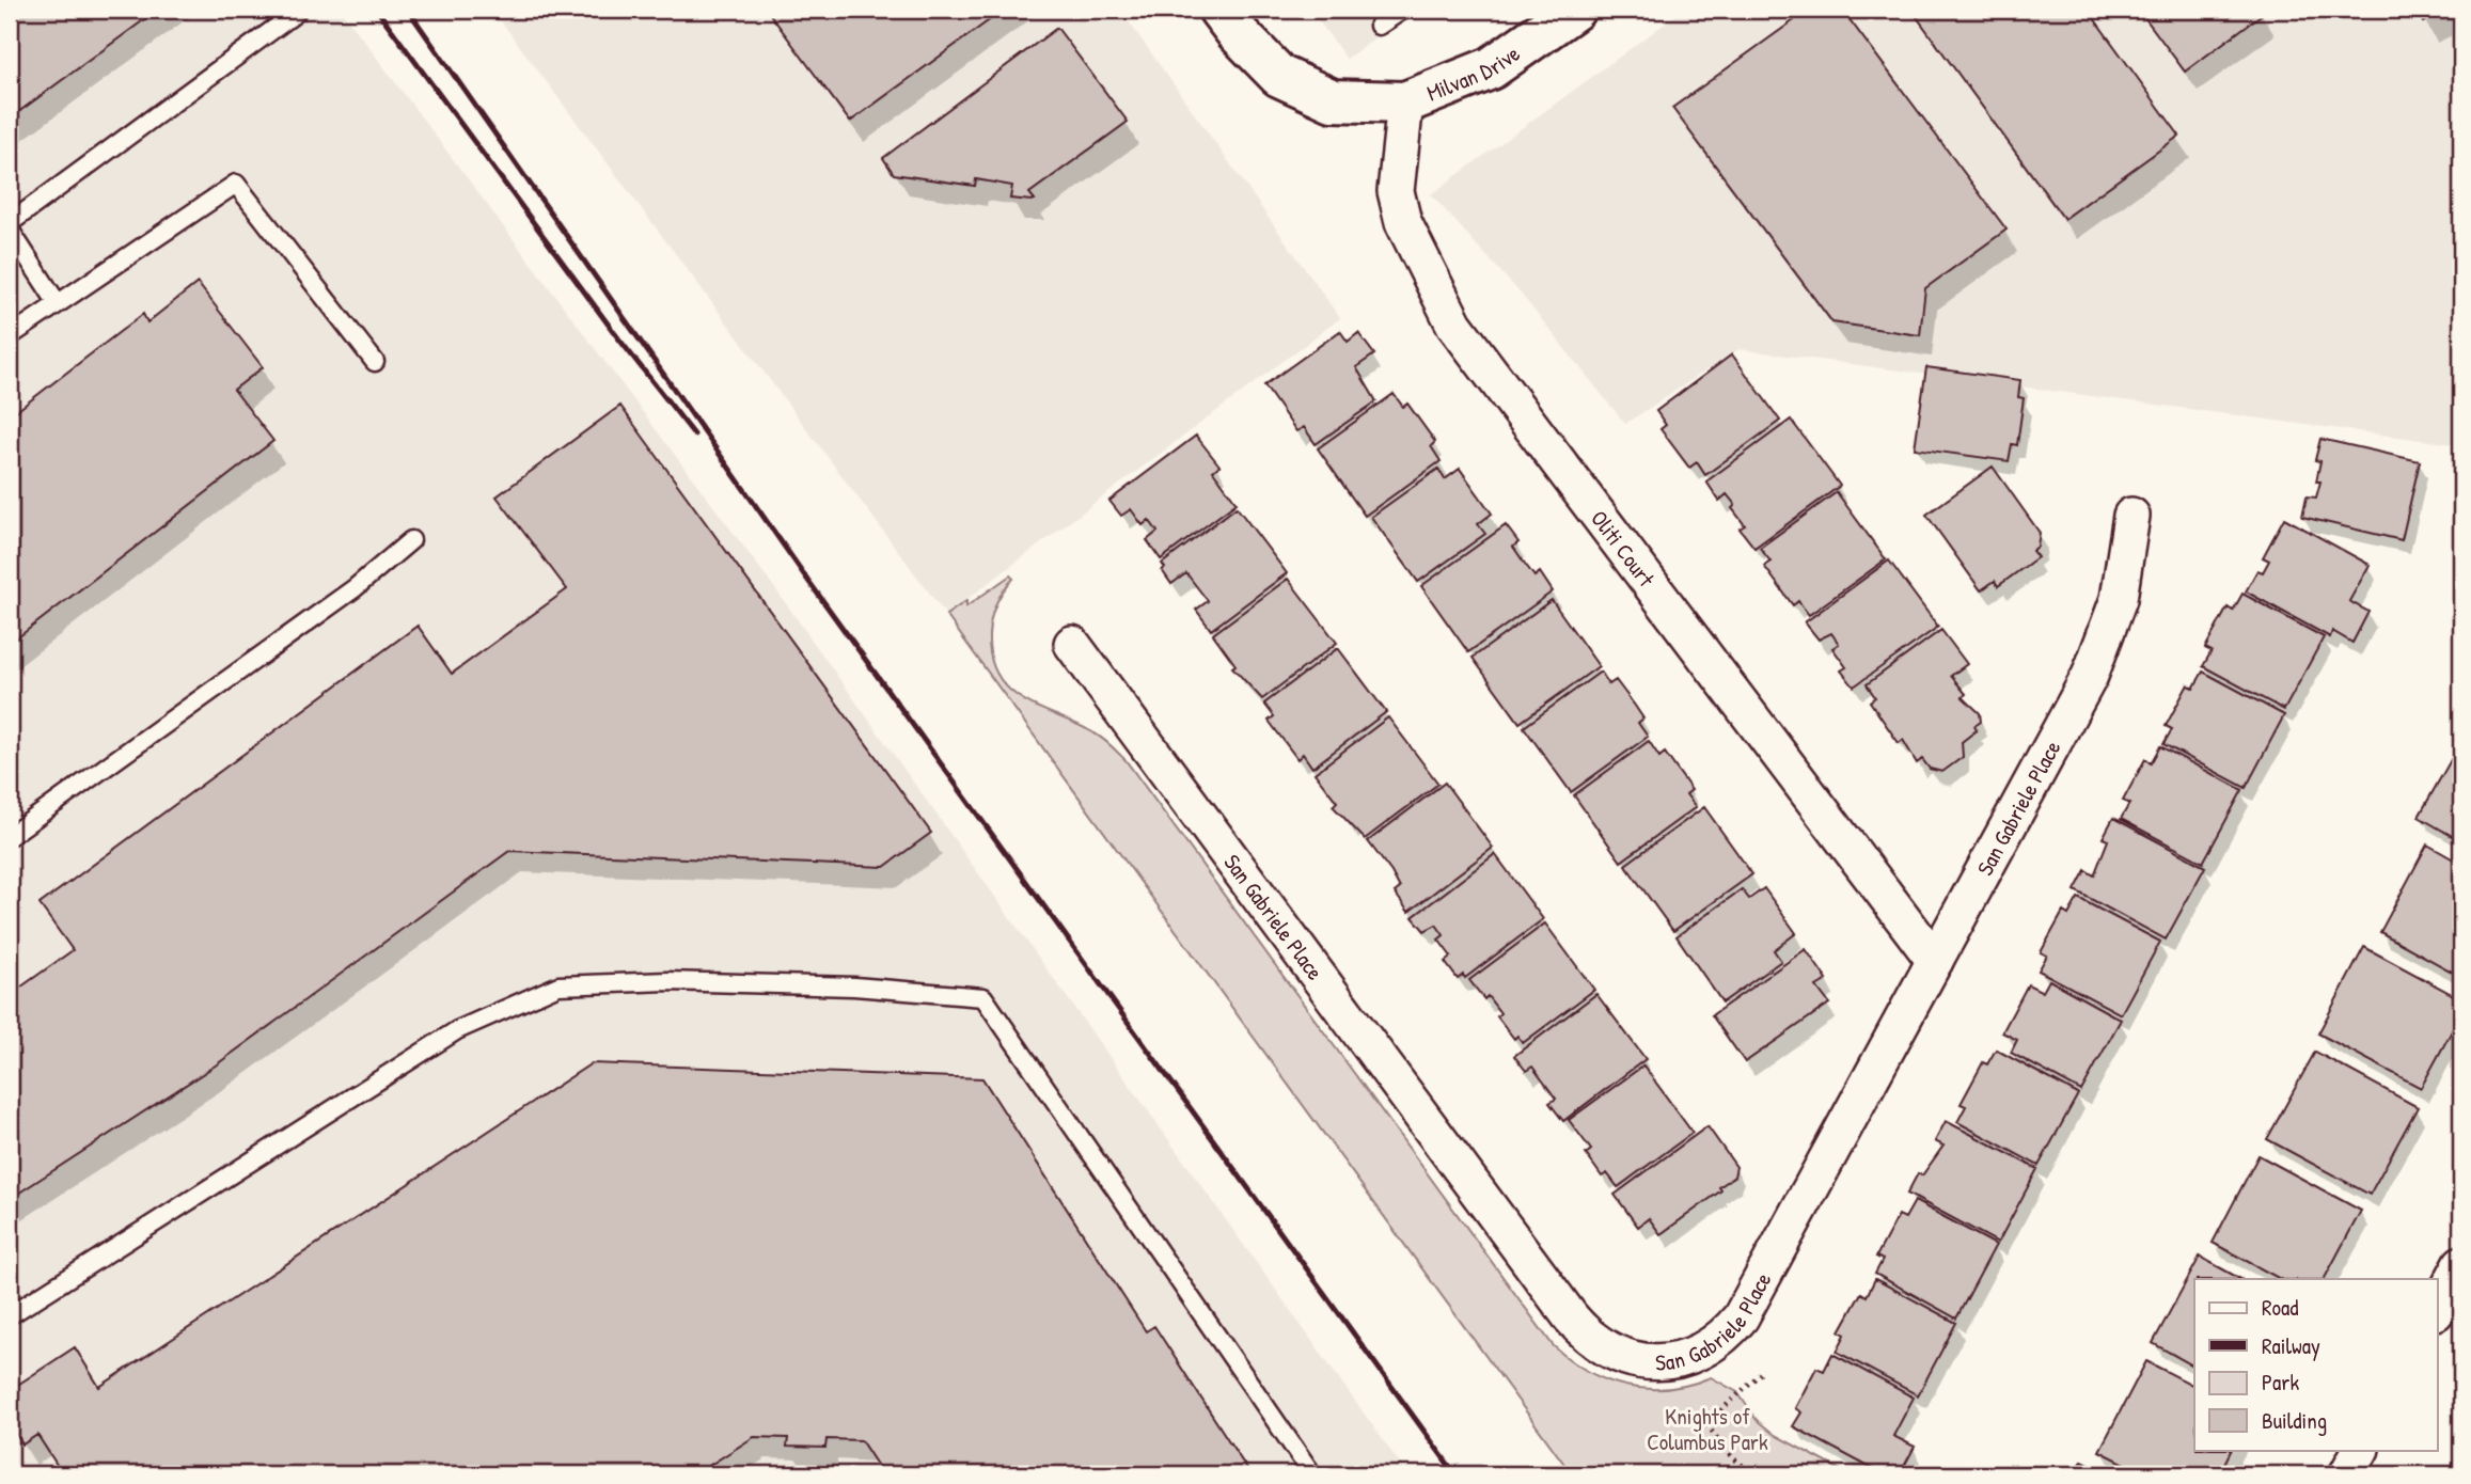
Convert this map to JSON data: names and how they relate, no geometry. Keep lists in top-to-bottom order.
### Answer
{
  "streets": {
    "street": ["Milvan Drive", "Oliti Court", "San Gabriele Place"]
  },
  "crossings": [
    ["Milvan Drive", "Oliti Court"],
    ["Oliti Court", "San Gabriele Place"]
  ],
  "parks": ["Knights of Columbus Park"],
  "legend": [
    "Road",
    "Railway",
    "Park",
    "Building"
  ]
}
